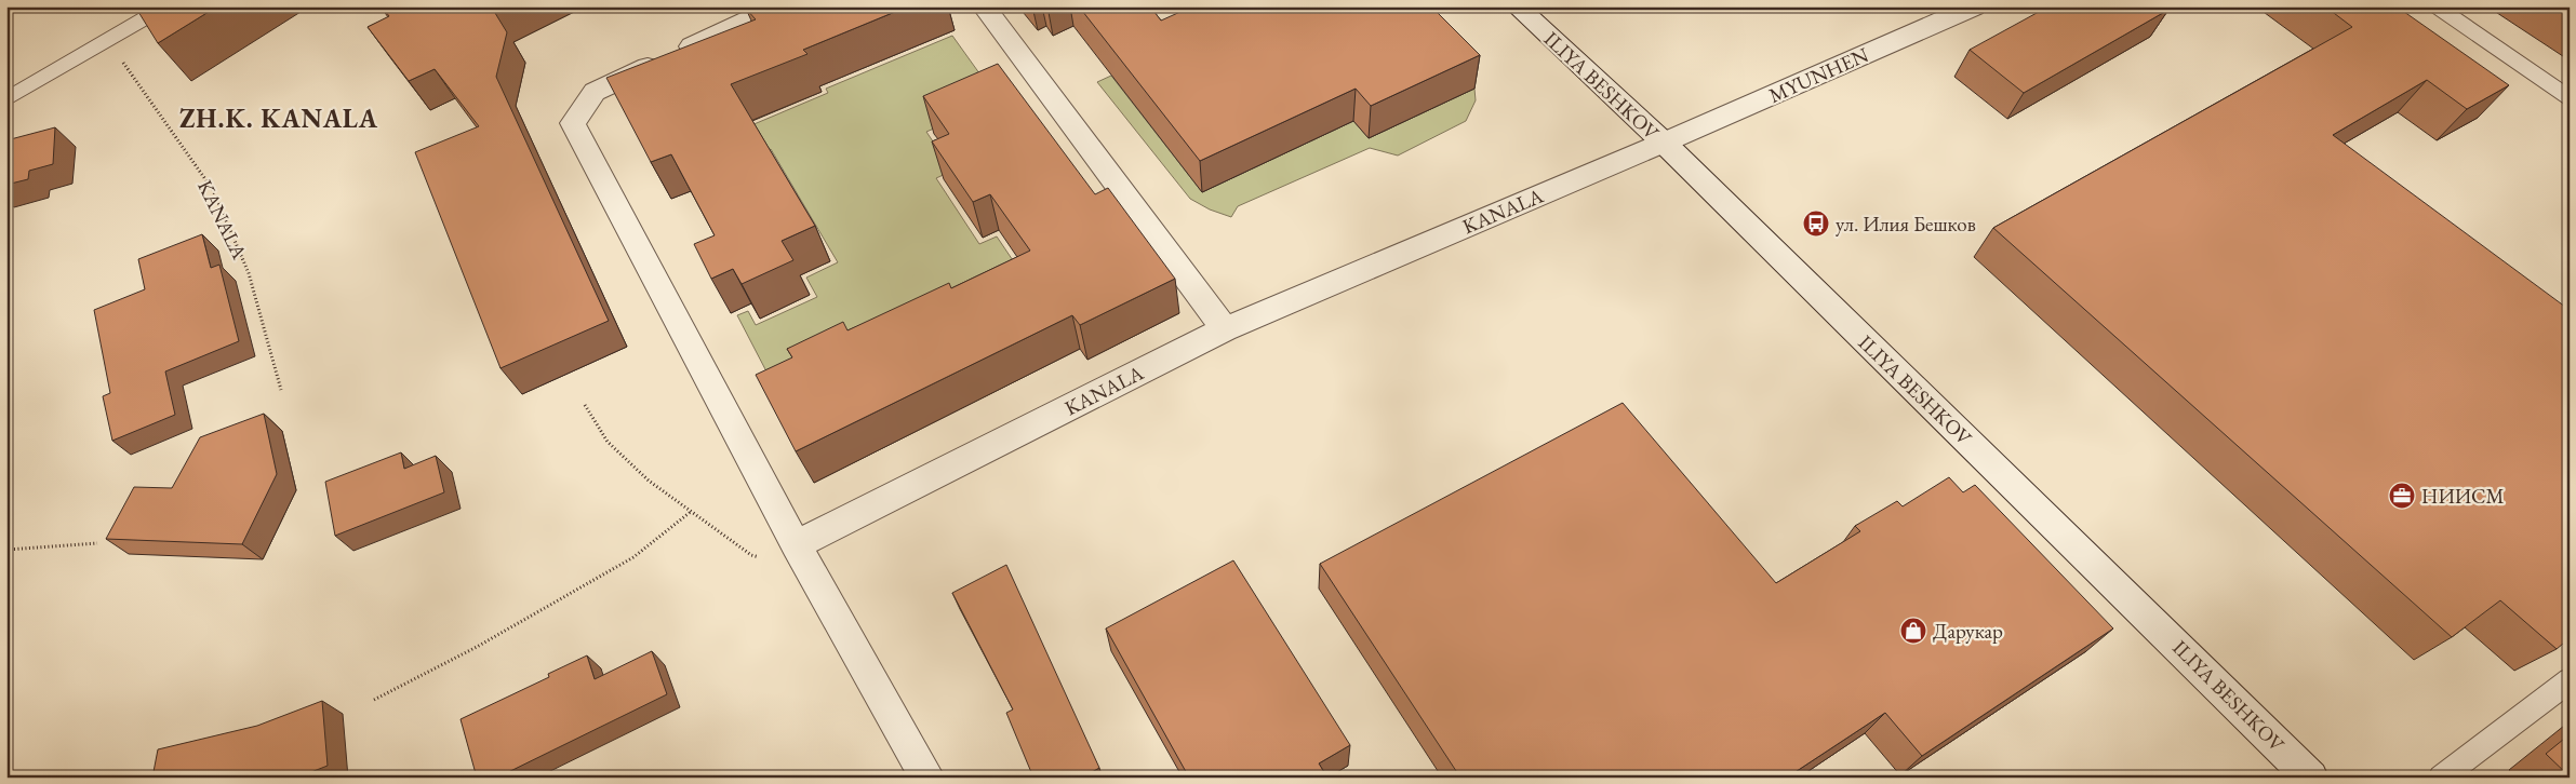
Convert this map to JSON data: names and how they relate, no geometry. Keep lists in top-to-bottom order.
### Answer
{
  "streets": {
    "street": ["MYUNHEN", "ILIYA BESHKOV", "KANALA"]
  },
  "crossings": [
    ["MYUNHEN", "ILIYA BESHKOV"],
    ["MYUNHEN", "KANALA"],
    ["ILIYA BESHKOV", "KANALA"]
  ],
  "districts": ["ZH.K. KANALA"],
  "places": {
    "bus stop": ["ул. Илия Бешков"],
    "office": ["НИИСМ"],
    "shop": ["Дарукар"]
  }
}
